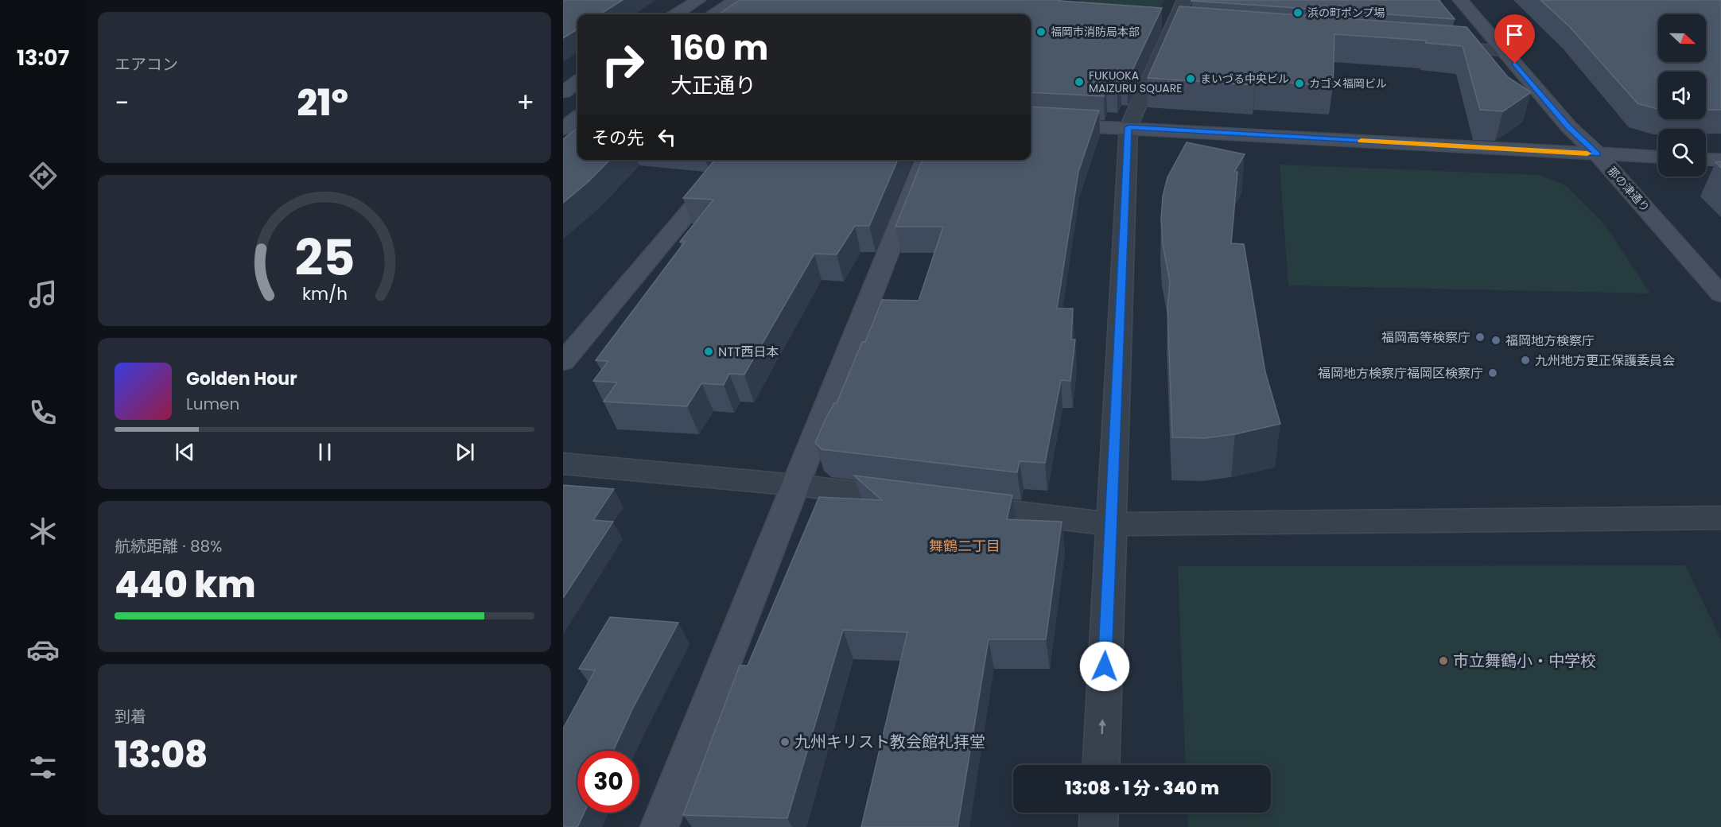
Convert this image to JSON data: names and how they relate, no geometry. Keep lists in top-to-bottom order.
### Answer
{
  "streets": {
    "street": ["那の津通り"]
  },
  "districts": ["舞鶴二丁目"],
  "places": [
    "浜の町ポンプ場",
    "福岡市消防局本部",
    "まいづる中央ビル",
    "FUKUOKA MAIZURU SQUARE",
    "カゴメ福岡ビル",
    "福岡高等検察庁",
    "福岡地方検察庁",
    "NTT西日本",
    "九州地方更正保護委員会",
    "福岡地方検察庁福岡区検察庁",
    "市立舞鶴小・中学校",
    "九州キリスト教会館礼拝堂"
  ],
  "north": "right",
  "page": {
    "tabs": "13:07",
    "tile": [
      "エアコン",
      ["航続距離 · 88%", "440 km"],
      ["到着", "13:08"]
    ],
    "turn": ["160 m", "大正通り"],
    "heat": ["−", "21°", "+"],
    "then": "その先",
    "song": ["Golden Hour", "Lumen"],
    "limit": "30",
    "trip": "13:08 · 1 分 · 340 m",
    "gauge": ["25", "km/h"]
  }
}
